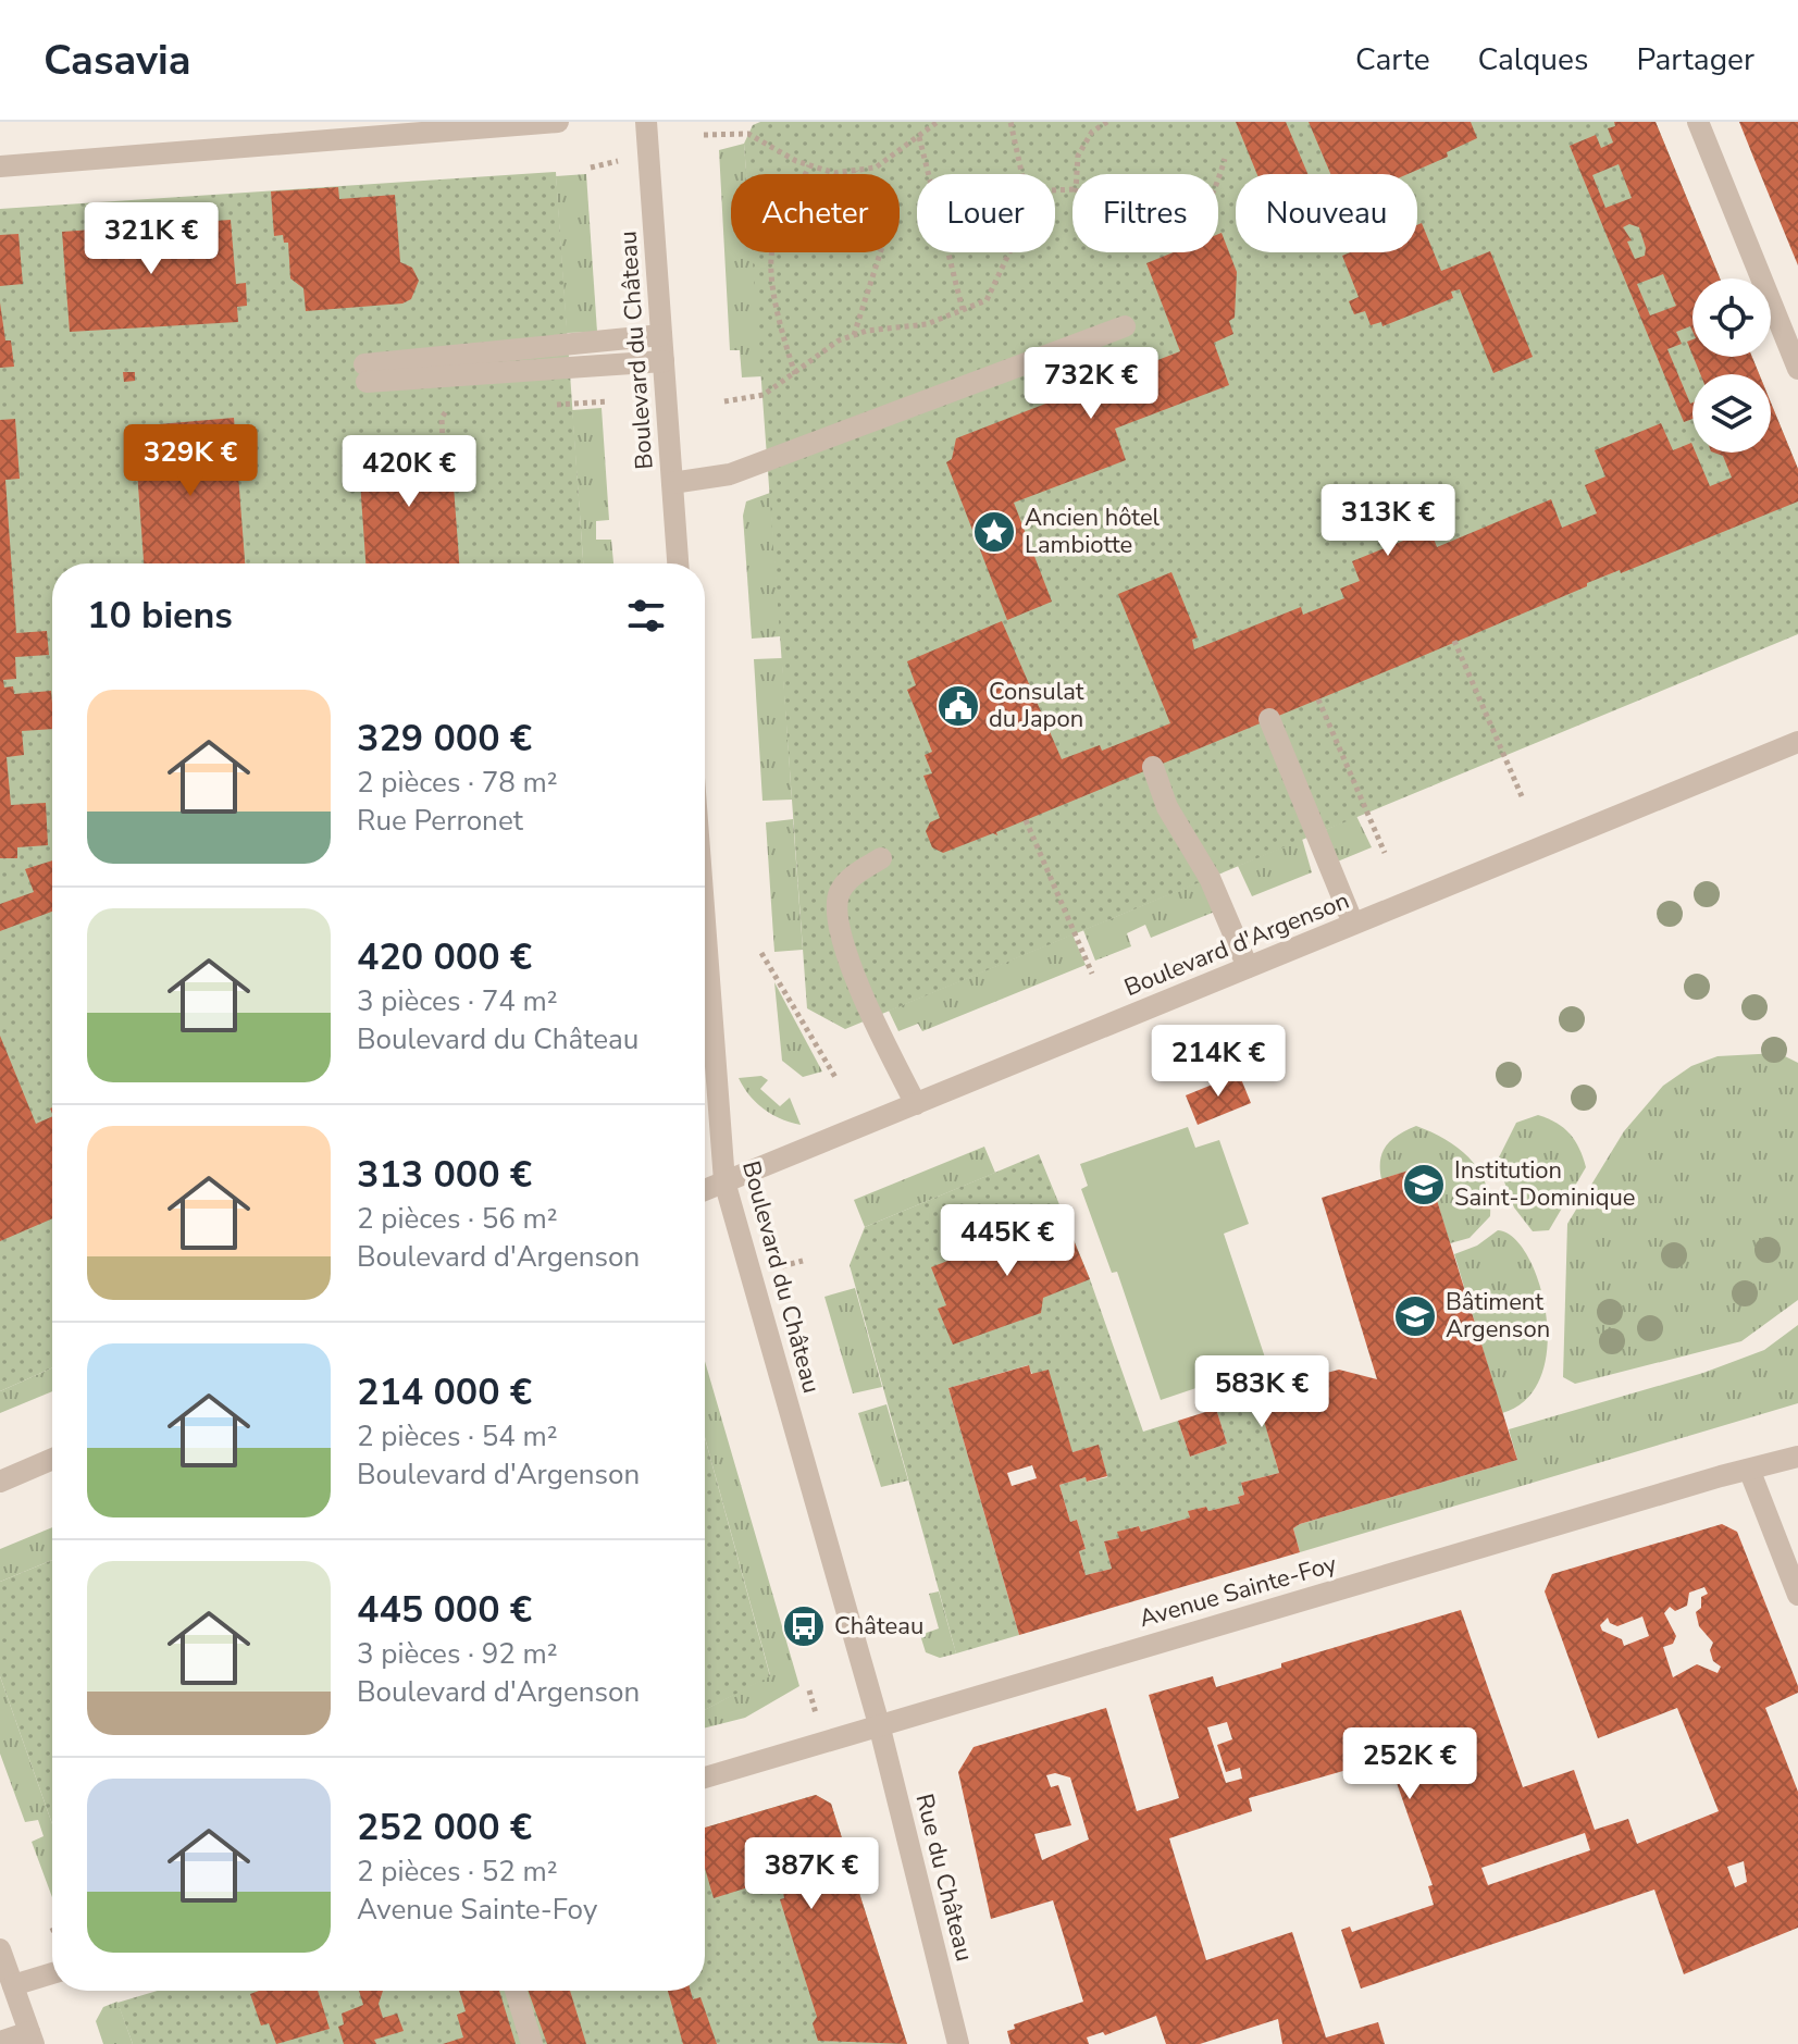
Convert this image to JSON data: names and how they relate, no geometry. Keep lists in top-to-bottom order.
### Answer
{
  "streets": {
    "street": [
      "Boulevard du Château",
      "Boulevard d'Argenson",
      "Avenue Sainte-Foy",
      "Rue du Château"
    ]
  },
  "crossings": [
    ["Boulevard du Château", "Boulevard d'Argenson"],
    ["Boulevard du Château", "Avenue Sainte-Foy"],
    ["Boulevard du Château", "Rue du Château"],
    ["Avenue Sainte-Foy", "Rue du Château"]
  ],
  "places": {
    "place": ["Ancien hôtel Lambiotte"],
    "public building": ["Consulat du Japon"],
    "school or university": ["Institution Saint-Dominique", "Bâtiment Argenson"],
    "bus stop": ["Château"]
  },
  "page": {
    "header": "Casavia",
    "nav": ["Carte", "Calques", "Partager"],
    "chip": [
      "Acheter",
      "Louer",
      "Filtres",
      "Nouveau"
    ],
    "price": [
      "321K €",
      "732K €",
      "329K €",
      "420K €",
      "313K €",
      "214K €",
      "445K €",
      "583K €",
      "252K €",
      "387K €"
    ],
    "heading": "10 biens",
    "list": [
      {
        "name": "329 000 €",
        "note": "2 pièces · 78 m² · Rue Perronet"
      },
      {
        "name": "420 000 €",
        "note": "3 pièces · 74 m² · Boulevard du Château"
      },
      {
        "name": "313 000 €",
        "note": "2 pièces · 56 m² · Boulevard d'Argenson"
      },
      {
        "name": "214 000 €",
        "note": "2 pièces · 54 m² · Boulevard d'Argenson"
      },
      {
        "name": "445 000 €",
        "note": "3 pièces · 92 m² · Boulevard d'Argenson"
      },
      {
        "name": "252 000 €",
        "note": "2 pièces · 52 m² · Avenue Sainte-Foy"
      }
    ]
  }
}
